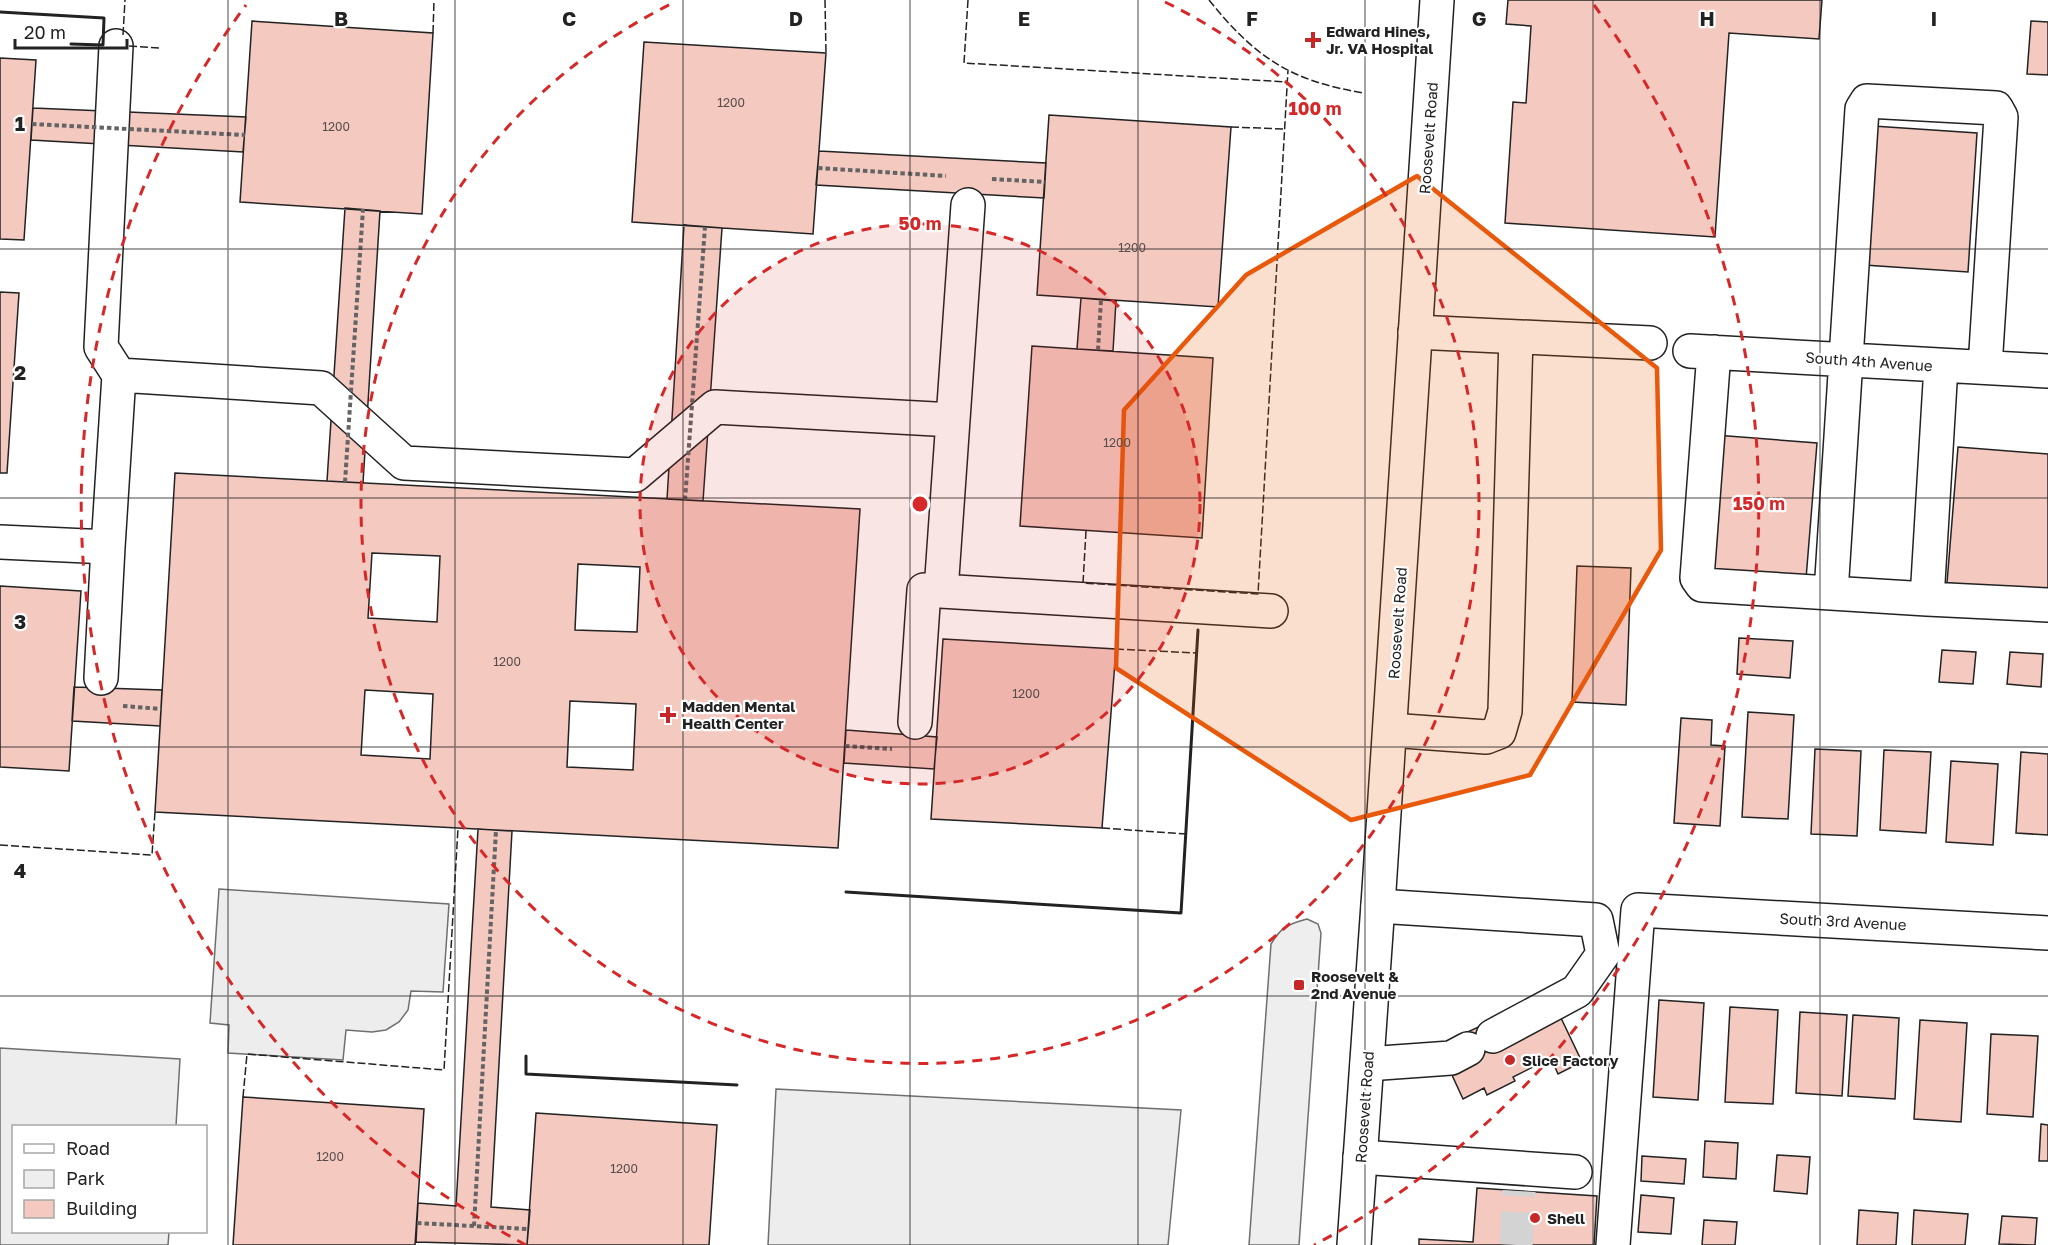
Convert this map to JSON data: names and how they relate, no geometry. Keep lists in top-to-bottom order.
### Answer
{
  "streets": {
    "main road": ["Roosevelt Road", "South 4th Avenue", "South 3rd Avenue"]
  },
  "places": {
    "health": ["Edward Hines, Jr. VA Hospital", "Madden Mental Health Center"],
    "transit": ["Roosevelt & 2nd Avenue"],
    "other": ["Slice Factory", "Shell"]
  },
  "house_numbers": [
    "1200",
    "1200",
    "1200",
    "1200",
    "1200",
    "1200",
    "1200",
    "1200"
  ],
  "legend": ["Road", "Park", "Building"],
  "scale_bar": "20 m",
  "grid": {
    "columns": [
      "B",
      "C",
      "D",
      "E",
      "F",
      "G",
      "H",
      "I"
    ],
    "rows": [
      "1",
      "2",
      "3",
      "4"
    ]
  },
  "rings": ["100 m", "50 m", "150 m"]
}
